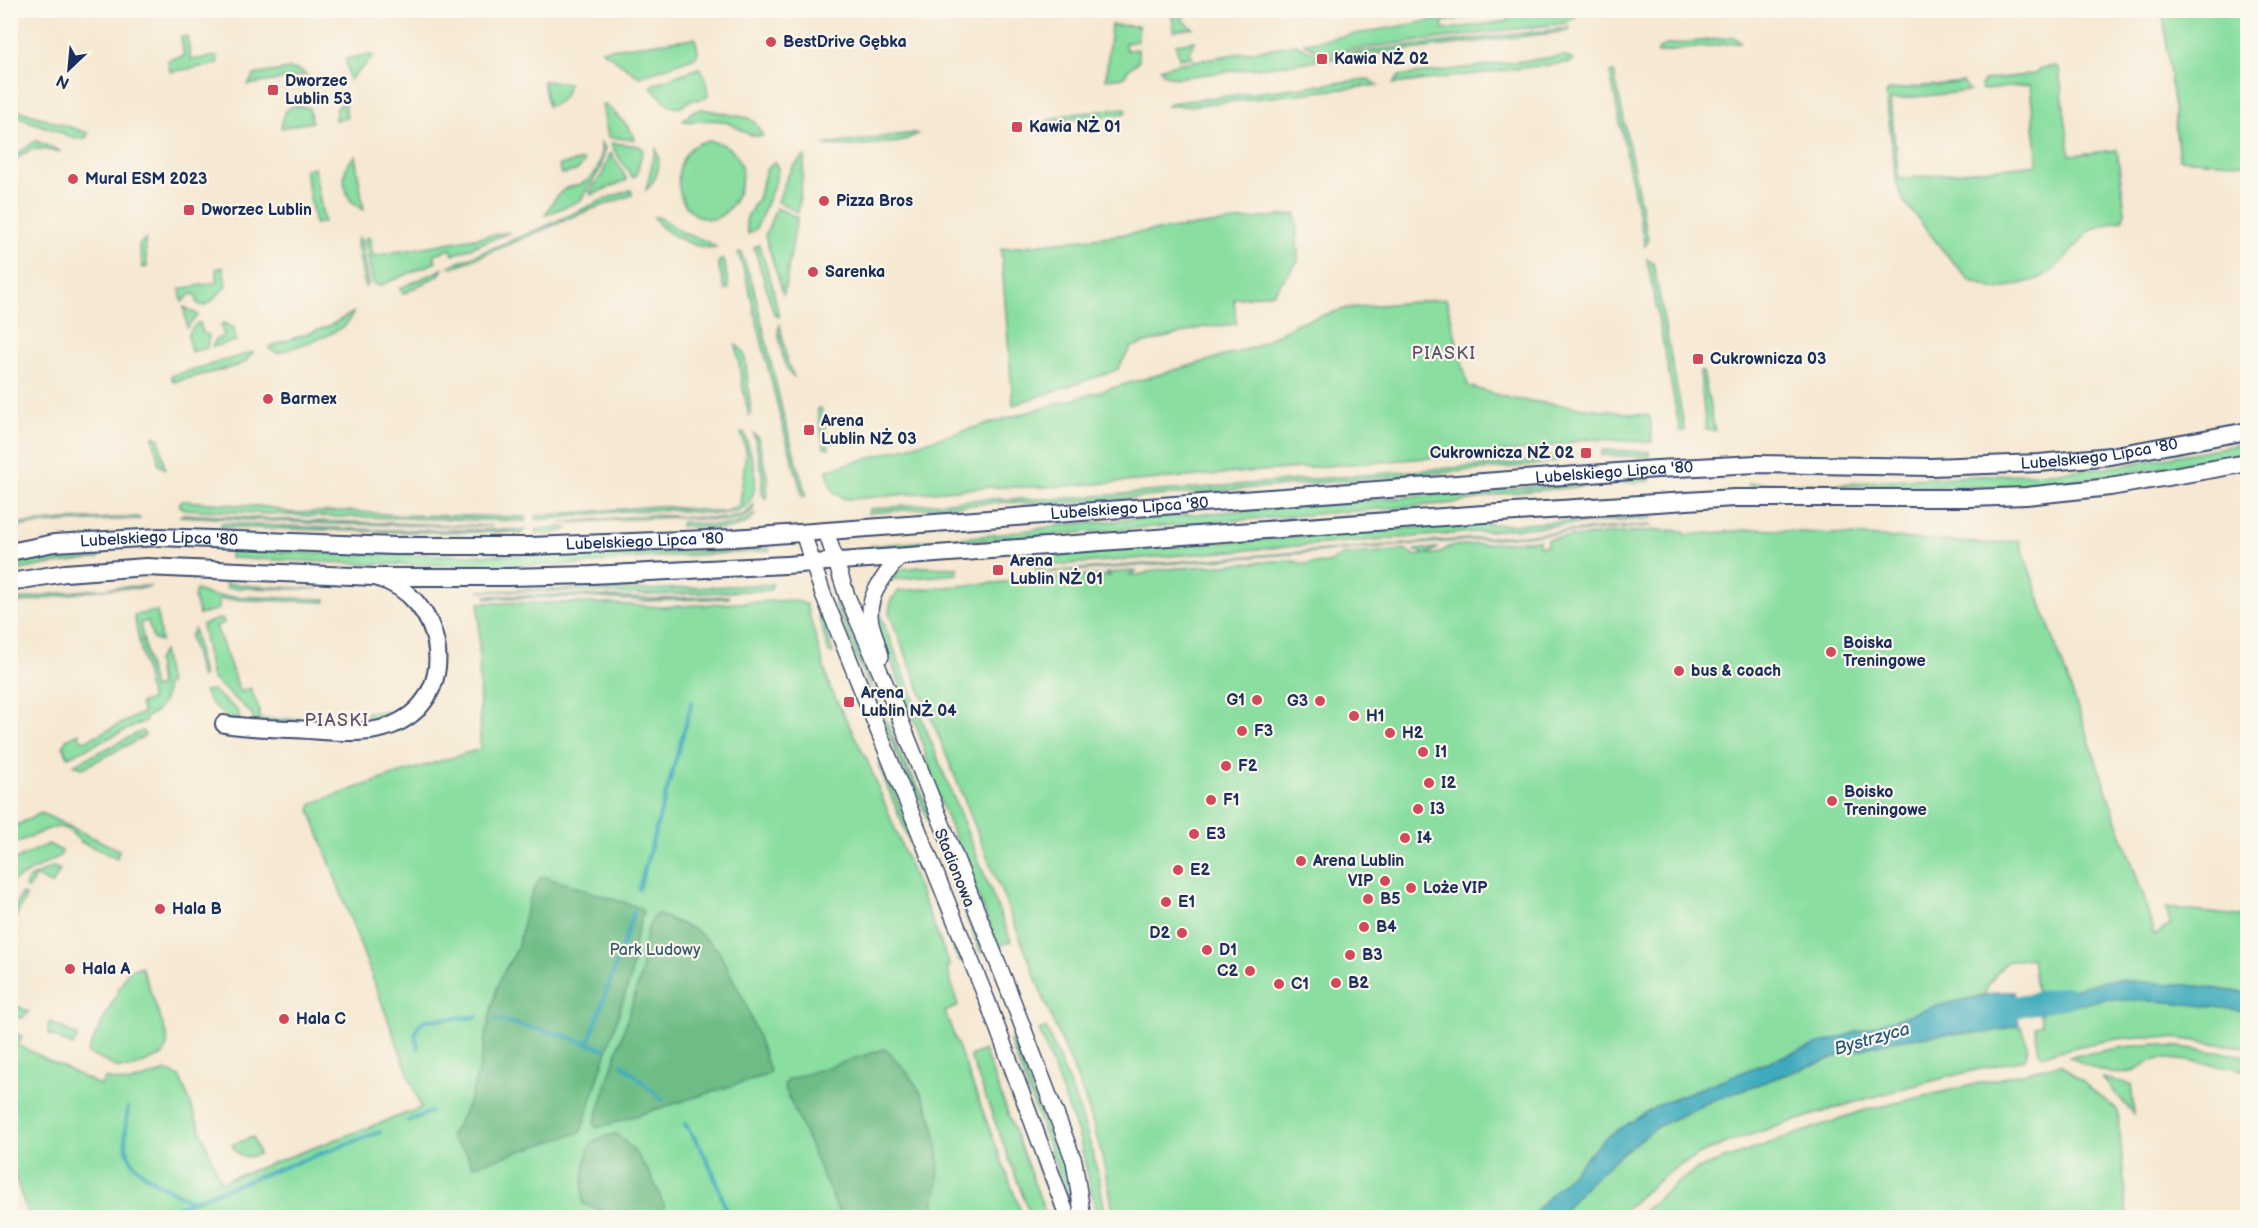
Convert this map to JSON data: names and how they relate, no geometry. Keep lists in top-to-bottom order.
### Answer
{
  "streets": {
    "main road": ["Lubelskiego Lipca '80"],
    "street": ["Stadionowa"]
  },
  "crossings": [
    ["Lubelskiego Lipca '80", "Stadionowa"]
  ],
  "districts": ["PIASKI", "PIASKI"],
  "water": ["Bystrzyca"],
  "parks": ["Park Ludowy"],
  "places": {
    "other": [
      "BestDrive Gębka",
      "Mural ESM 2023",
      "Pizza Bros",
      "Sarenka",
      "Barmex",
      "Boiska Treningowe",
      "bus & coach",
      "G1",
      "G3",
      "H1",
      "F3",
      "H2",
      "I1",
      "F2",
      "I2",
      "F1",
      "Boisko Treningowe",
      "I3",
      "E3",
      "I4",
      "Arena Lublin",
      "E2",
      "VIP",
      "Loże VIP",
      "B5",
      "E1",
      "Hala B",
      "B4",
      "D2",
      "D1",
      "B3",
      "Hala A",
      "C2",
      "B2",
      "C1",
      "Hala C"
    ],
    "transit": [
      "Kawia NŻ 02",
      "Dworzec Lublin 53",
      "Kawia NŻ 01",
      "Dworzec Lublin",
      "Cukrownicza 03",
      "Arena Lublin NŻ 03",
      "Cukrownicza NŻ 02",
      "Arena Lublin NŻ 01",
      "Arena Lublin NŻ 04"
    ]
  },
  "north": "bottom left"
}
